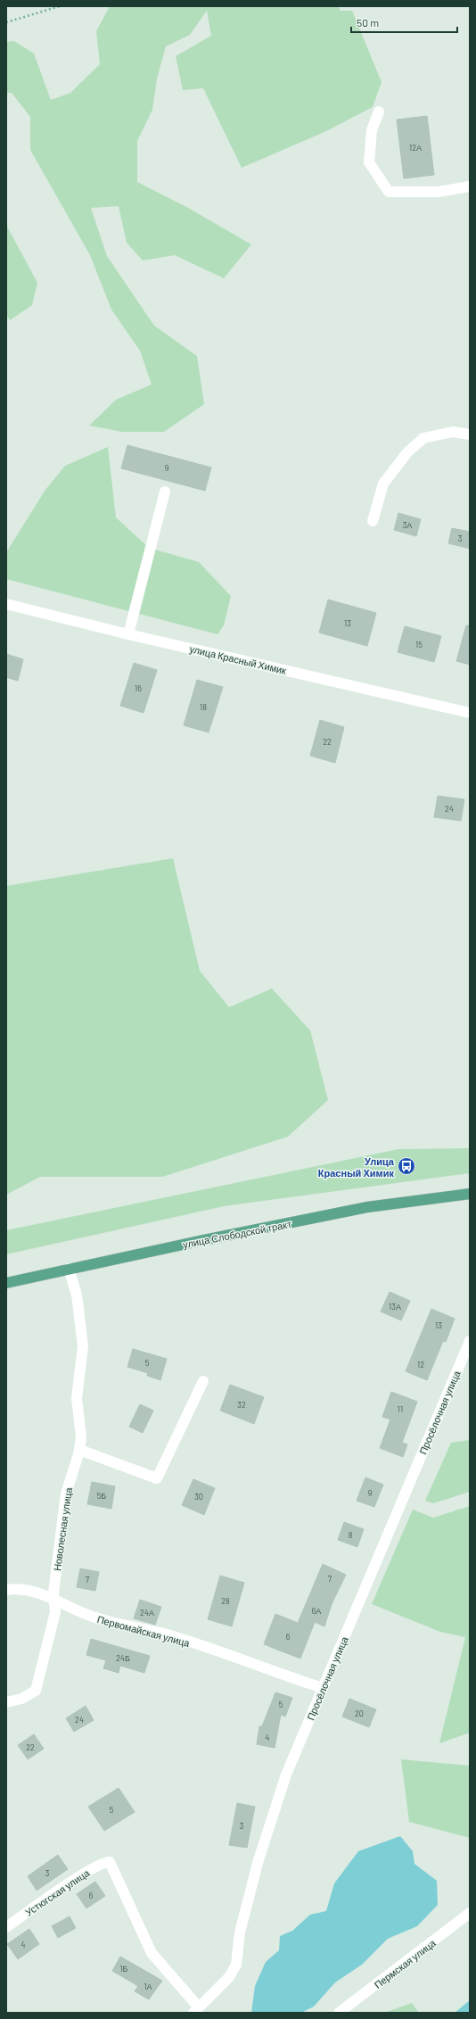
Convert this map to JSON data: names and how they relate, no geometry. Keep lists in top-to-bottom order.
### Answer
{
  "streets": {
    "main road": ["улица Слободской тракт"],
    "street": [
      "улица Красный Химик",
      "Просёлочная улица",
      "Новолесная улица",
      "Первомайская улица",
      "Устюгская улица",
      "Пермская улица"
    ]
  },
  "crossings": [
    ["улица Слободской тракт", "Новолесная улица"],
    ["Просёлочная улица", "Первомайская улица"],
    ["Просёлочная улица", "Устюгская улица"],
    ["Новолесная улица", "Первомайская улица"]
  ],
  "places": {
    "bus stop": ["Улица Красный Химик"]
  },
  "house_numbers": [
    "12А",
    "9",
    "3А",
    "3",
    "13",
    "15",
    "16",
    "18",
    "22",
    "24",
    "13А",
    "13",
    "5",
    "12",
    "32",
    "11",
    "9",
    "5Б",
    "30",
    "8",
    "7",
    "7",
    "28",
    "6А",
    "24А",
    "6",
    "24Б",
    "5",
    "20",
    "24",
    "4",
    "22",
    "5",
    "3",
    "3",
    "6",
    "4",
    "1Б",
    "1А"
  ],
  "scale_bar": "50 m"
}
